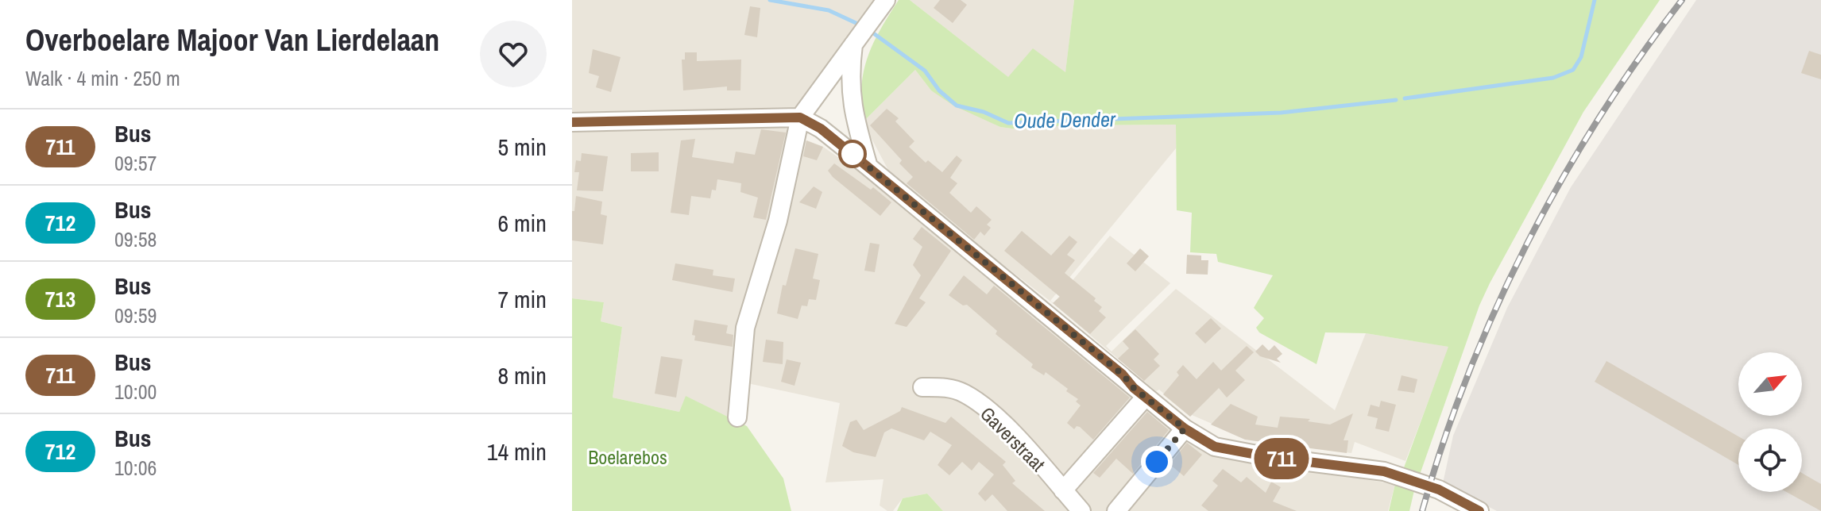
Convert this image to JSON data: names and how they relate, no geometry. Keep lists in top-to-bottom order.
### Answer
{
  "streets": {
    "street": ["Gaverstraat"]
  },
  "water": ["Oude Dender"],
  "parks": ["Boelarebos"],
  "lines": ["bus line 711"],
  "north": "top right",
  "page": {
    "heading": ["Overboelare Majoor Van Lierdelaan", "Walk · 4 min · 250 m"],
    "on_map": "711",
    "list": [
      {
        "mark": "711",
        "name": "Bus",
        "note": "09:57",
        "value": "5 min"
      },
      {
        "mark": "712",
        "name": "Bus",
        "note": "09:58",
        "value": "6 min"
      },
      {
        "mark": "713",
        "name": "Bus",
        "note": "09:59",
        "value": "7 min"
      },
      {
        "mark": "711",
        "name": "Bus",
        "note": "10:00",
        "value": "8 min"
      },
      {
        "mark": "712",
        "name": "Bus",
        "note": "10:06",
        "value": "14 min"
      }
    ]
  }
}
